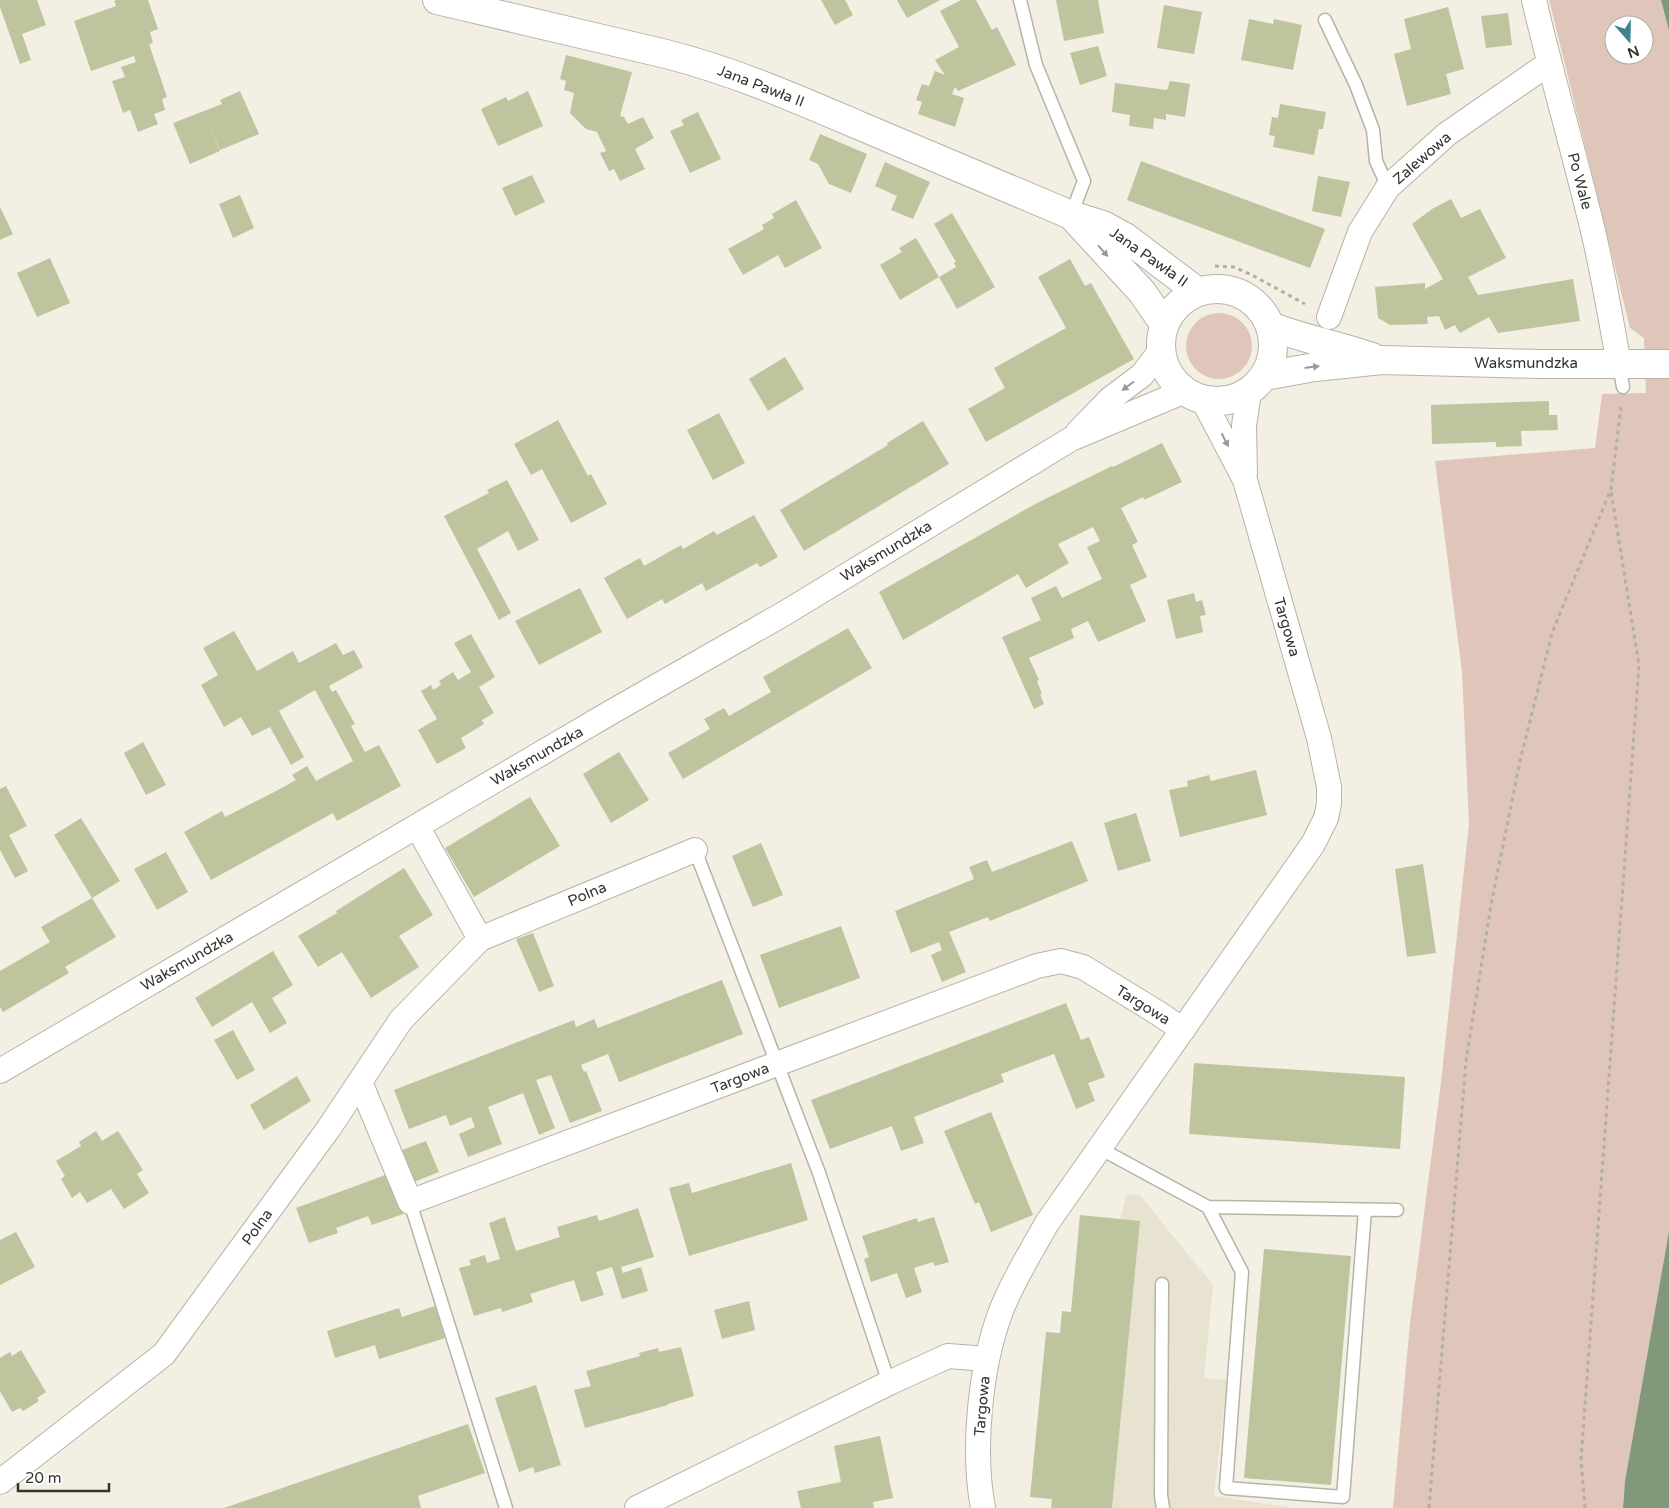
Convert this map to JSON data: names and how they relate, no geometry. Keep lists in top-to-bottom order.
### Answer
{
  "streets": {
    "street": [
      "Jana Pawła II",
      "Zalewowa",
      "Po Wale",
      "Waksmundzka",
      "Targowa",
      "Polna"
    ]
  },
  "crossings": [
    ["Jana Pawła II", "Waksmundzka"],
    ["Jana Pawła II", "Targowa"],
    ["Zalewowa", "Po Wale"],
    ["Po Wale", "Waksmundzka"],
    ["Waksmundzka", "Targowa"]
  ],
  "scale_bar": "20 m",
  "north": "bottom"
}
